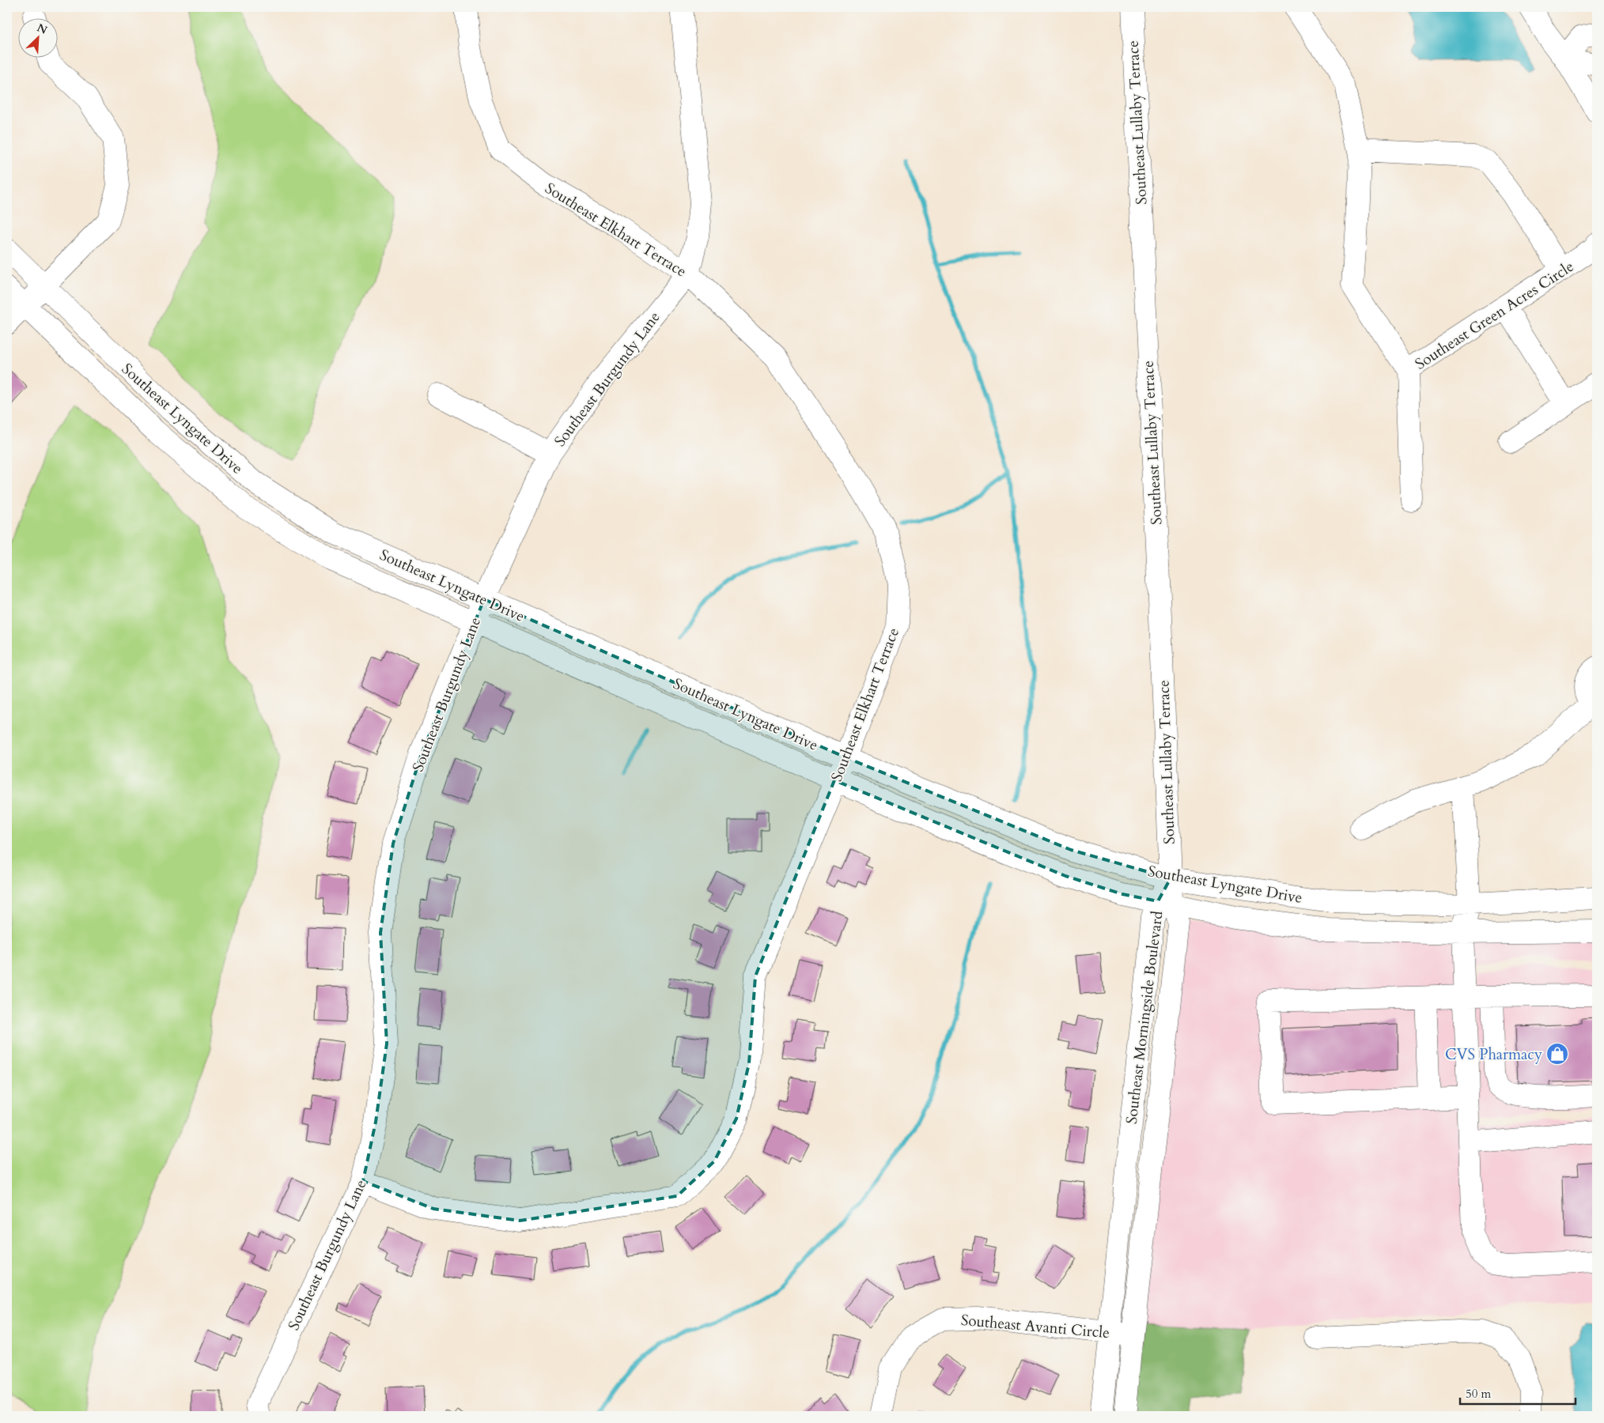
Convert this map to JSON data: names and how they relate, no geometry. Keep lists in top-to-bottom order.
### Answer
{
  "streets": {
    "street": [
      "Southeast Lullaby Terrace",
      "Southeast Elkhart Terrace",
      "Southeast Green Acres Circle",
      "Southeast Burgundy Lane",
      "Southeast Lyngate Drive",
      "Southeast Morningside Boulevard",
      "Southeast Avanti Circle"
    ]
  },
  "crossings": [
    ["Southeast Lullaby Terrace", "Southeast Lyngate Drive"],
    ["Southeast Lullaby Terrace", "Southeast Morningside Boulevard"],
    ["Southeast Elkhart Terrace", "Southeast Burgundy Lane"],
    ["Southeast Elkhart Terrace", "Southeast Lyngate Drive"],
    ["Southeast Burgundy Lane", "Southeast Lyngate Drive"],
    ["Southeast Lyngate Drive", "Southeast Morningside Boulevard"],
    ["Southeast Morningside Boulevard", "Southeast Avanti Circle"]
  ],
  "places": {
    "shop": ["CVS Pharmacy"]
  },
  "scale_bar": "50 m",
  "north": "top right"
}
